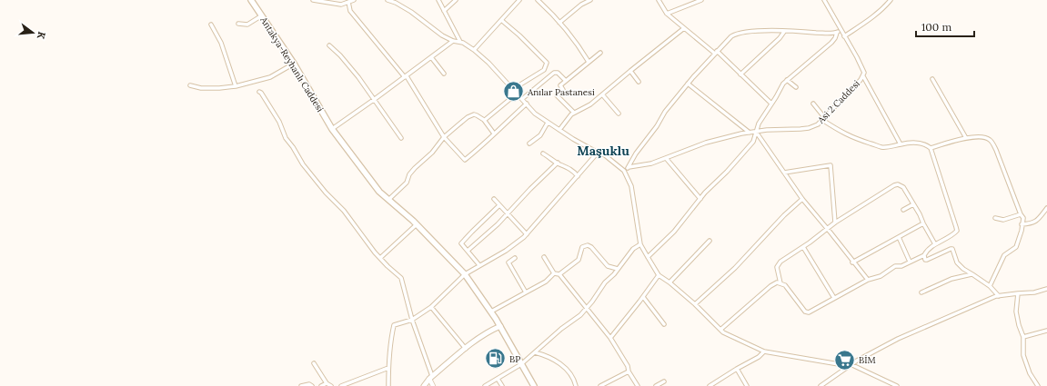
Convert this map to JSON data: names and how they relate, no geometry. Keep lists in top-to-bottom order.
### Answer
{
  "streets": {
    "main road": ["Antakya-Reyhanlı Caddesi"],
    "street": ["Asi 2 Caddesi"]
  },
  "districts": ["Maşuklu"],
  "places": {
    "shop": ["Anılar Pastanesi"],
    "fuel station": ["BP"],
    "supermarket": ["BİM"]
  },
  "scale_bar": "100 m",
  "north": "right"
}
